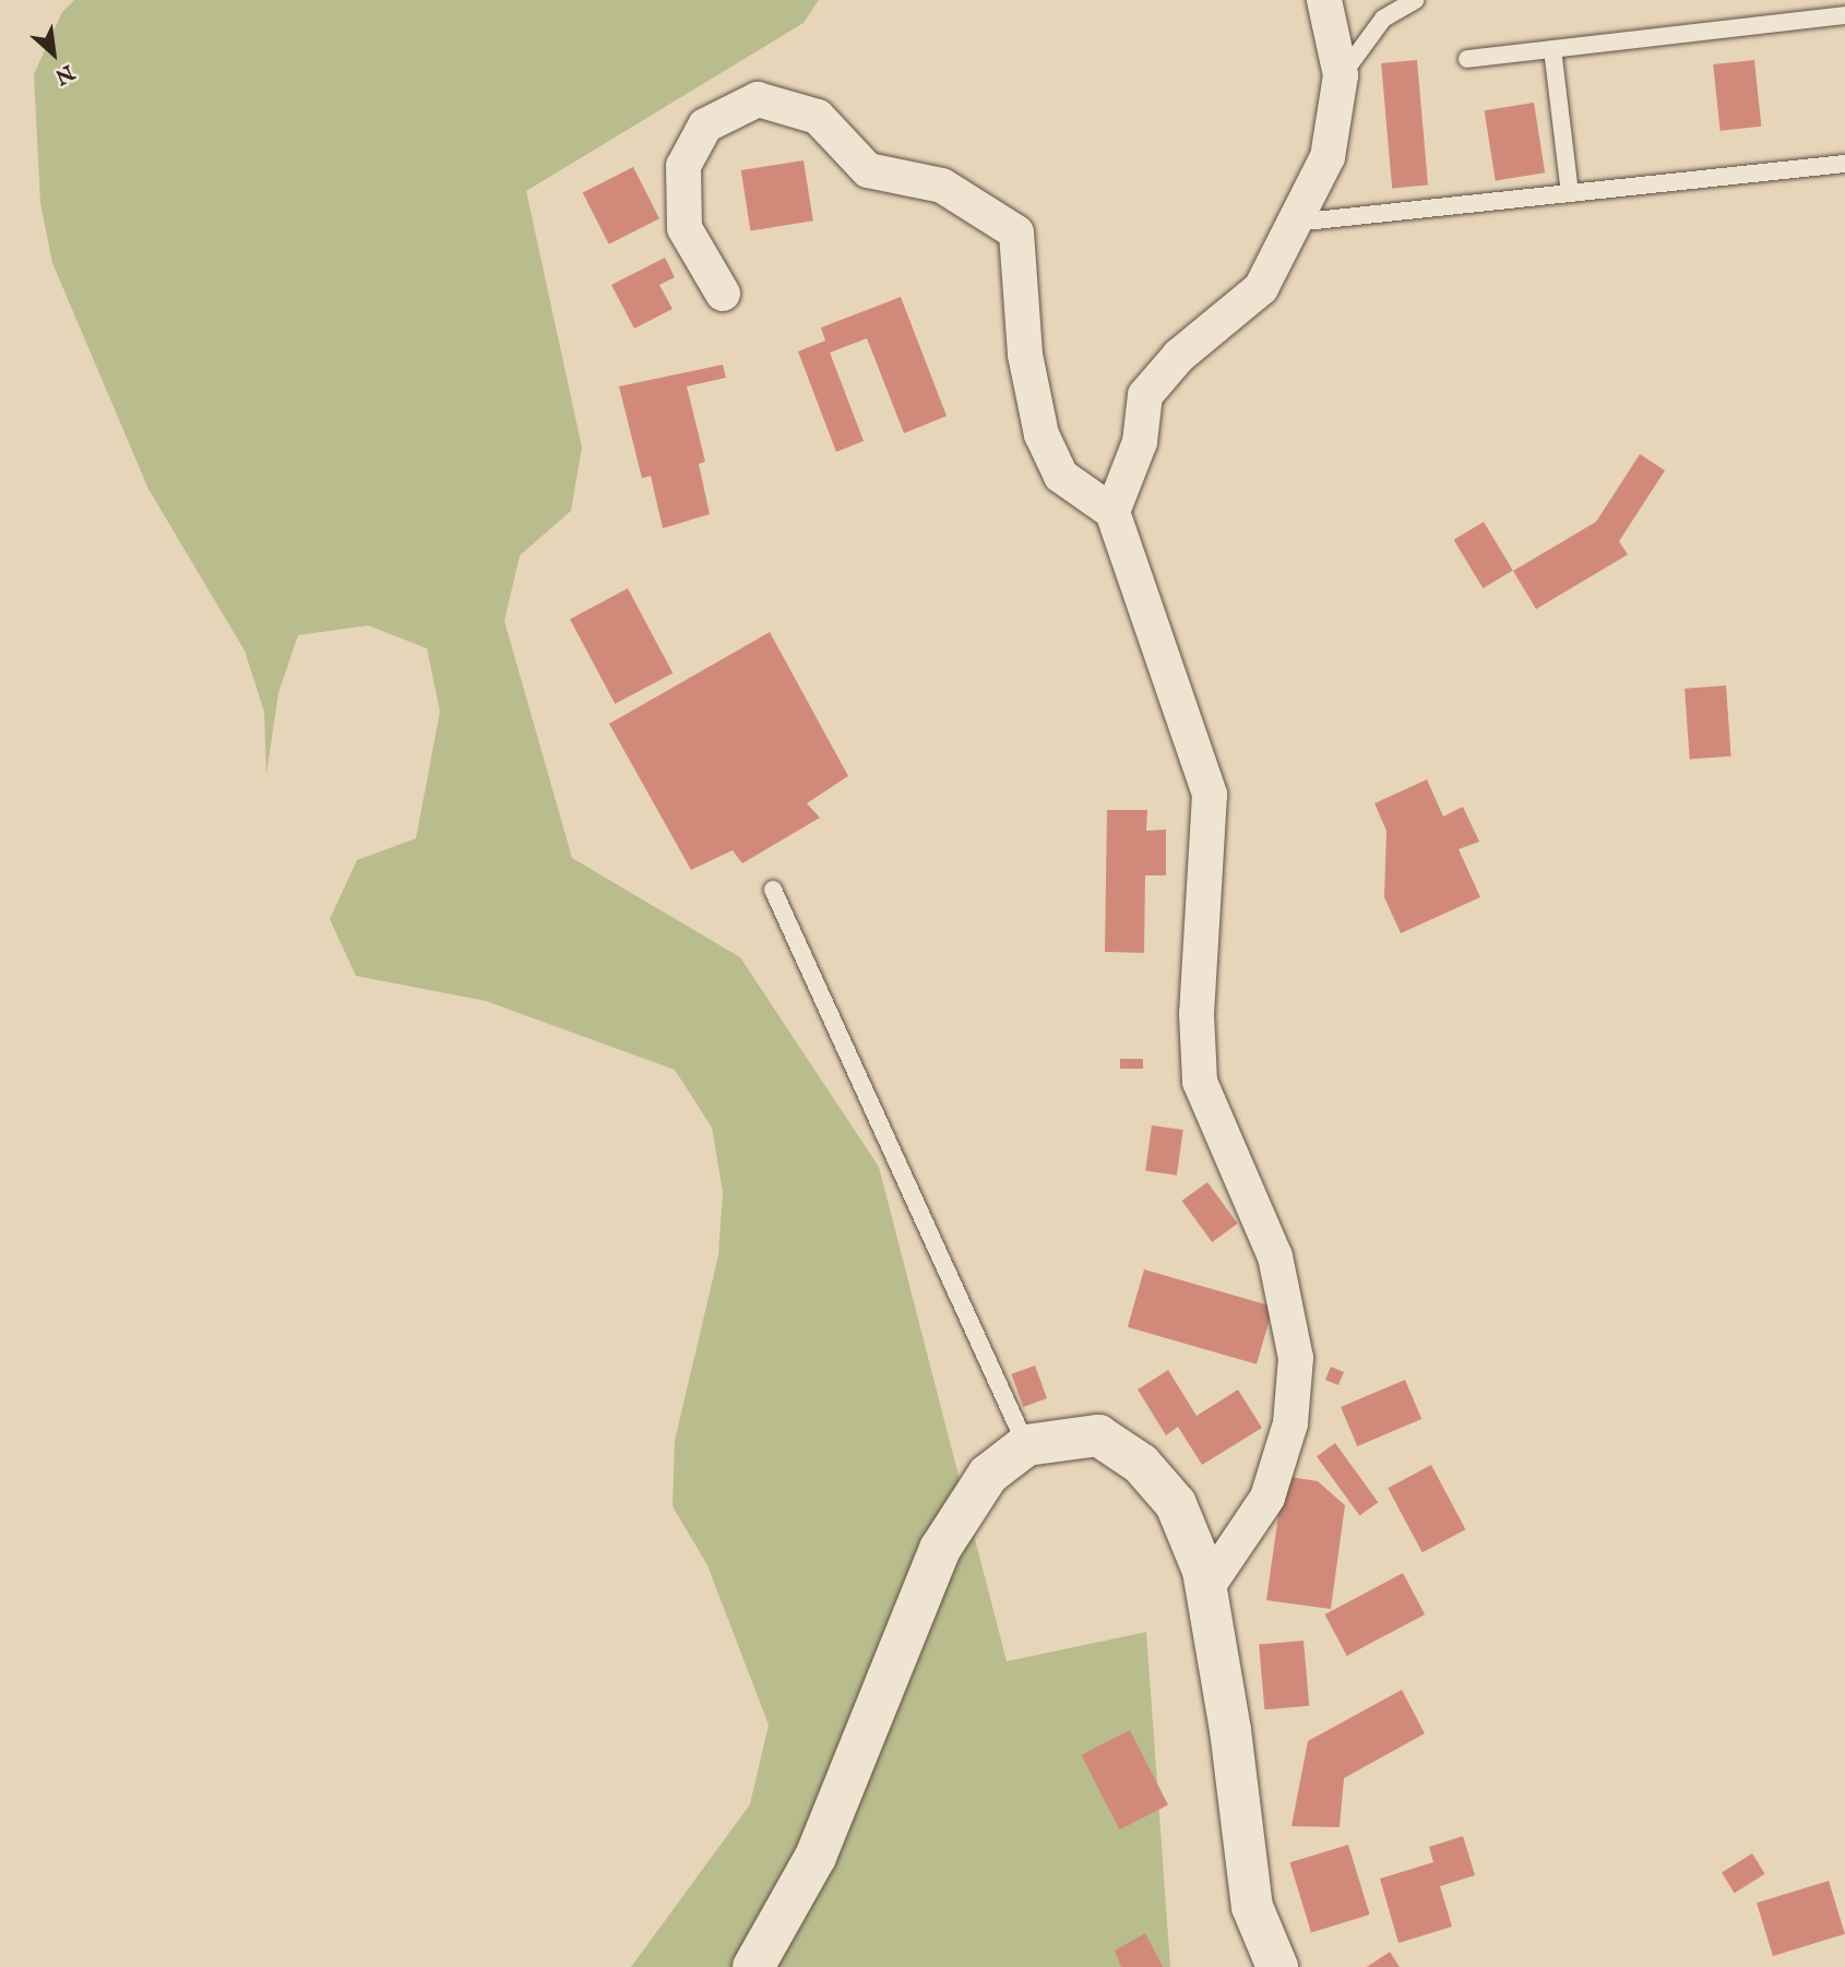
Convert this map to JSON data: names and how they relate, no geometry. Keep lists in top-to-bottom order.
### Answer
{
  "north": "bottom right"
}
